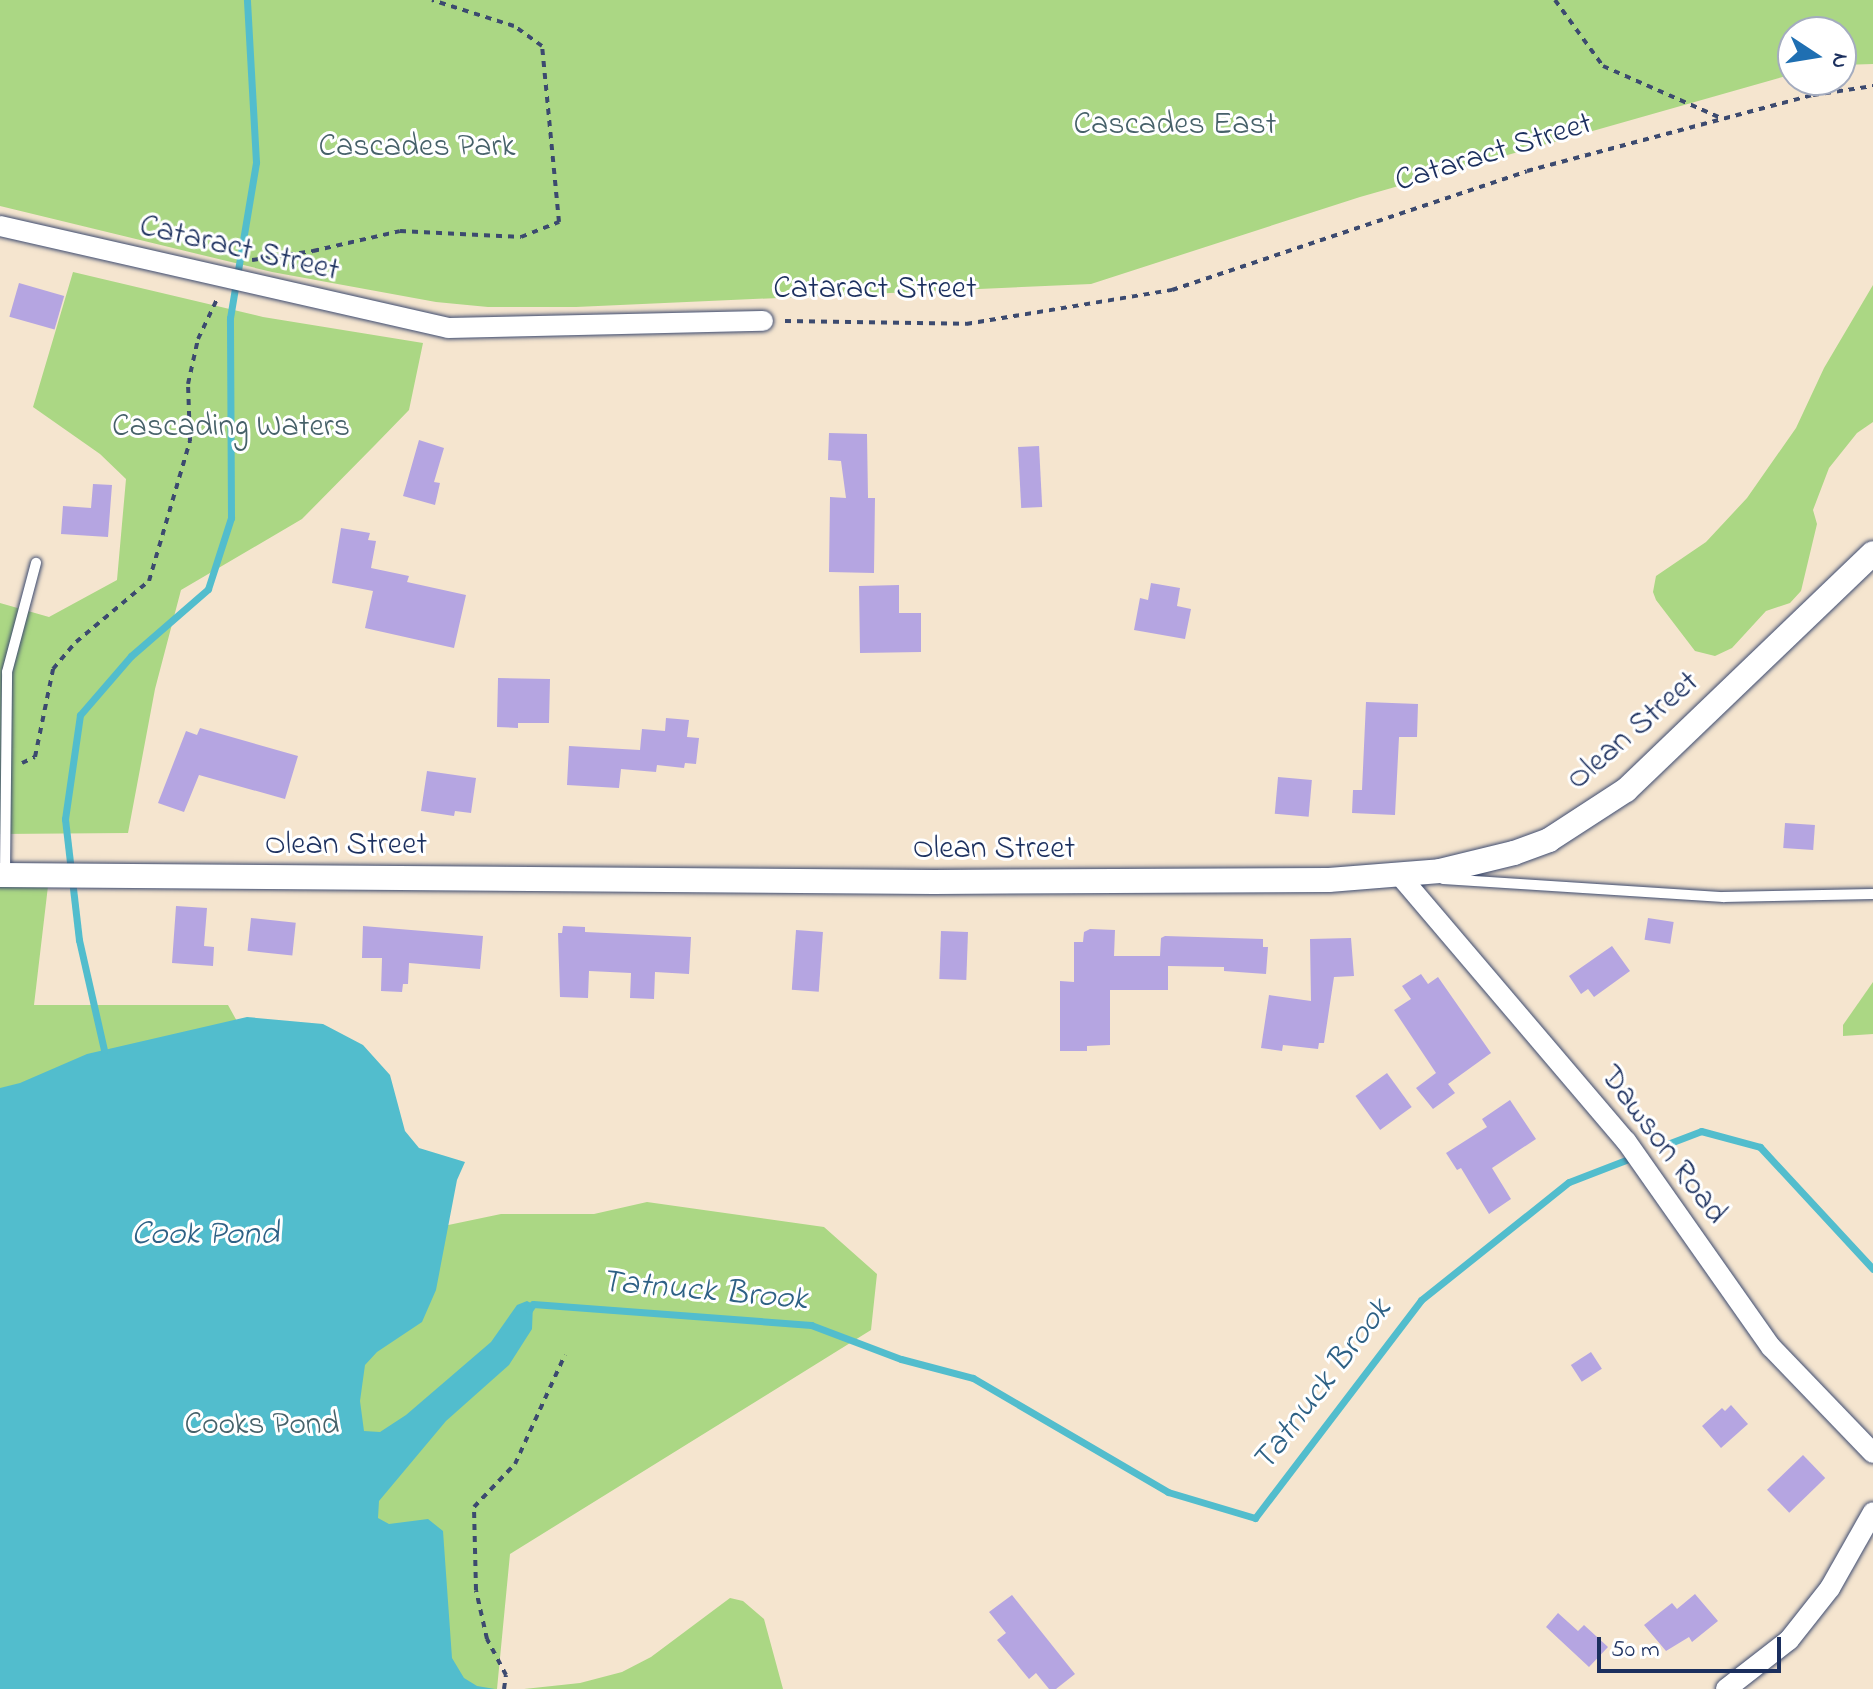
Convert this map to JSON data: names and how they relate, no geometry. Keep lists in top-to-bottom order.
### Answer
{
  "streets": {
    "street": ["Cataract Street", "Olean Street", "Dawson Road"]
  },
  "crossings": [
    ["Olean Street", "Dawson Road"]
  ],
  "water": ["Cook Pond", "Tatnuck Brook"],
  "parks": [
    "Cascades East",
    "Cascades Park",
    "Cascading Waters",
    "Cooks Pond"
  ],
  "scale_bar": "50 m",
  "north": "right"
}
